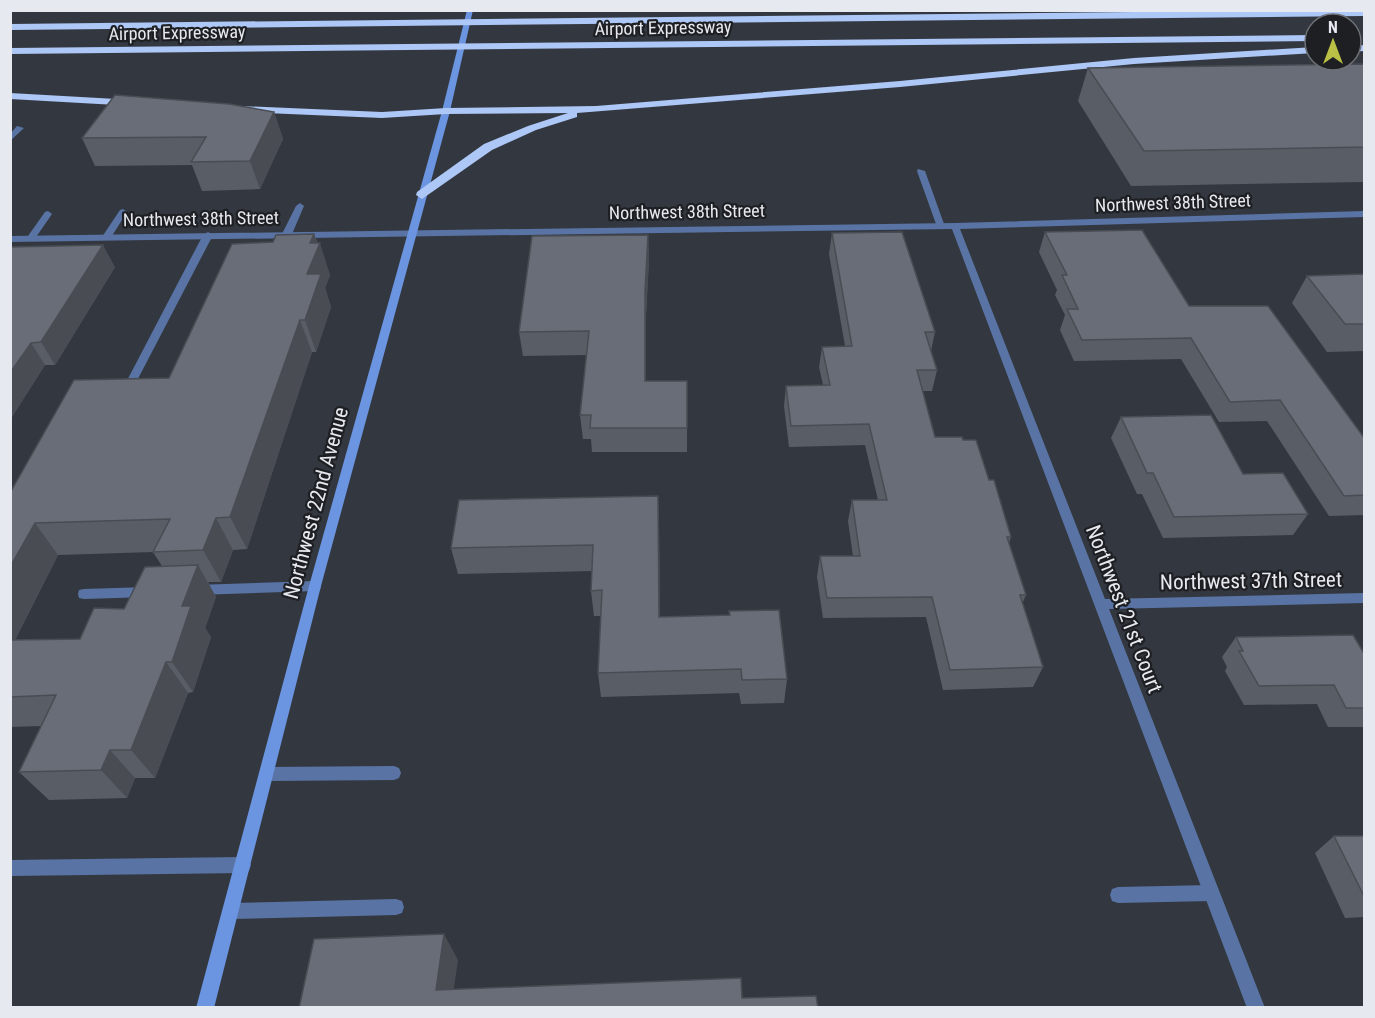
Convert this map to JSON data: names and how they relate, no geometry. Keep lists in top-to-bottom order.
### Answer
{
  "streets": {
    "highway": ["Airport Expressway"],
    "main road": ["Northwest 22nd Avenue"],
    "street": ["Northwest 38th Street", "Northwest 37th Street", "Northwest 21st Court"]
  },
  "crossings": [
    ["Northwest 38th Street", "Northwest 22nd Avenue"],
    ["Northwest 38th Street", "Northwest 21st Court"],
    ["Northwest 37th Street", "Northwest 21st Court"]
  ],
  "north": "top"
}
